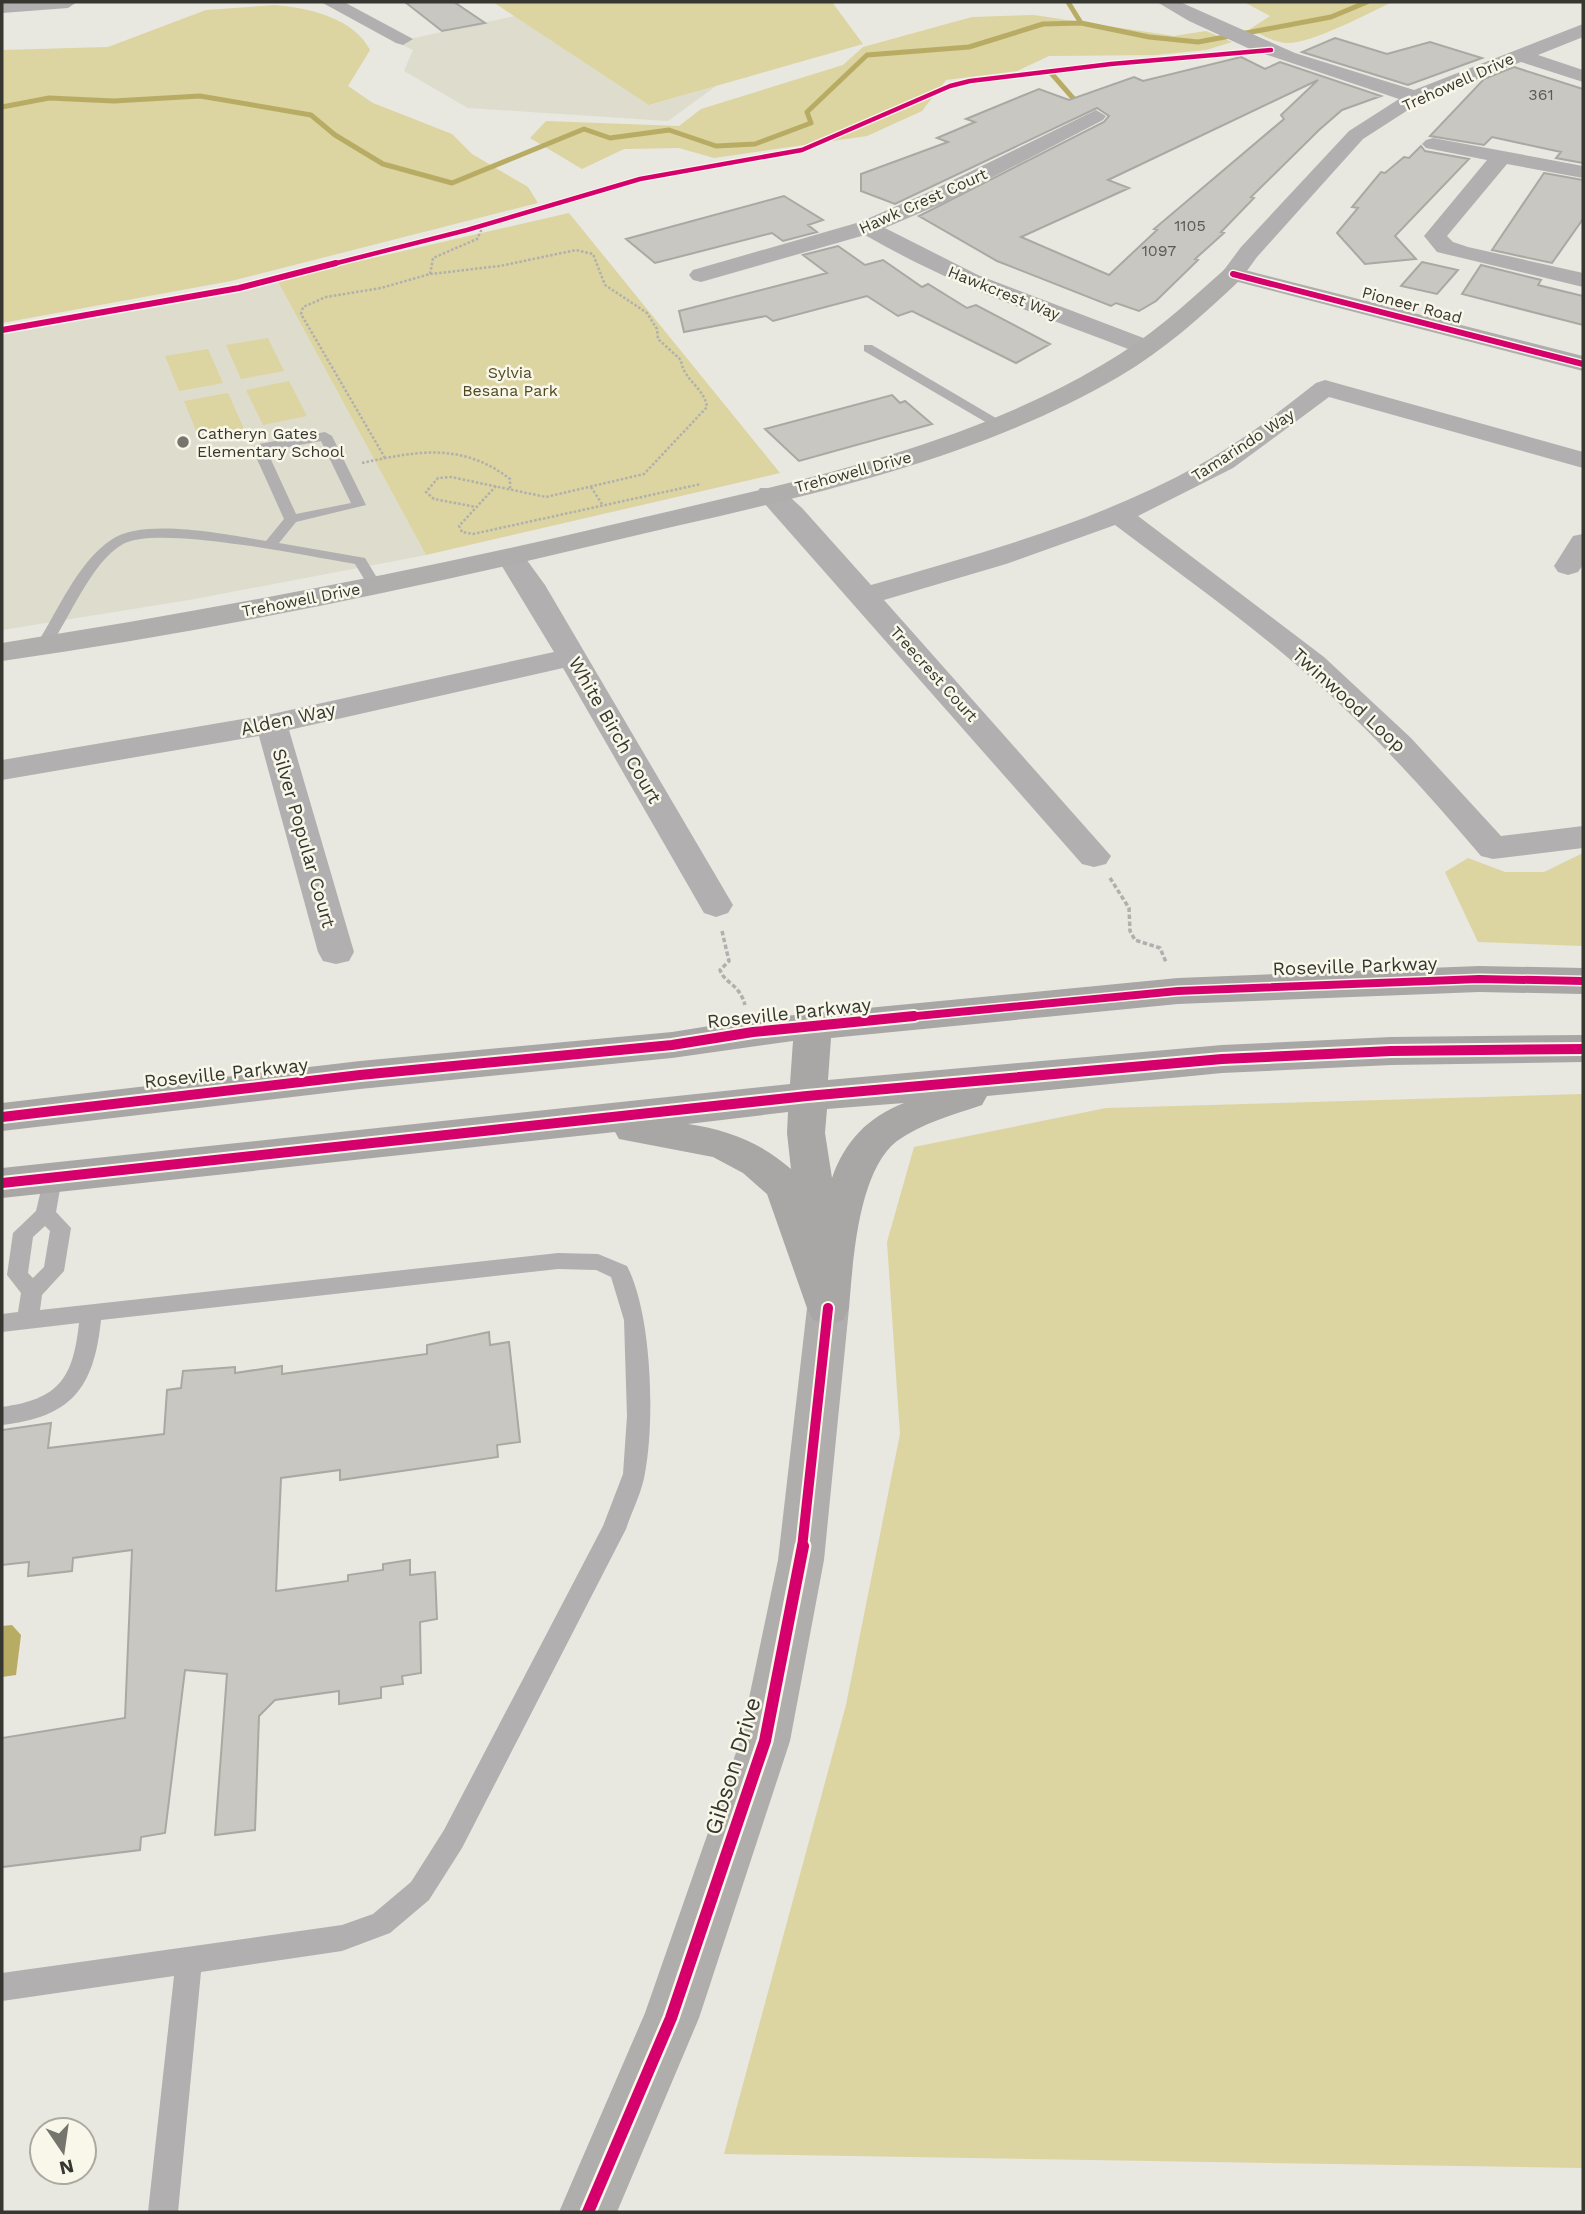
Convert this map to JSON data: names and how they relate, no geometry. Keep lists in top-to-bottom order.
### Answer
{
  "streets": {
    "main road": ["Roseville Parkway"],
    "street": [
      "Trehowell Drive",
      "Hawk Crest Court",
      "Hawkcrest Way",
      "Pioneer Road",
      "Tamarindo Way",
      "Treecrest Court",
      "Twinwood Loop",
      "Alden Way",
      "White Birch Court",
      "Silver Popular Court",
      "Gibson Drive"
    ]
  },
  "crossings": [
    ["Trehowell Drive", "Hawkcrest Way"],
    ["Trehowell Drive", "Pioneer Road"],
    ["Trehowell Drive", "Treecrest Court"],
    ["Trehowell Drive", "White Birch Court"],
    ["Hawk Crest Court", "Hawkcrest Way"],
    ["Tamarindo Way", "Treecrest Court"],
    ["Tamarindo Way", "Twinwood Loop"],
    ["Alden Way", "White Birch Court"],
    ["Alden Way", "Silver Popular Court"]
  ],
  "parks": ["Sylvia Besana Park"],
  "places": ["Catheryn Gates Elementary School"],
  "house_numbers": ["361", "1105", "1097"],
  "north": "bottom"
}
